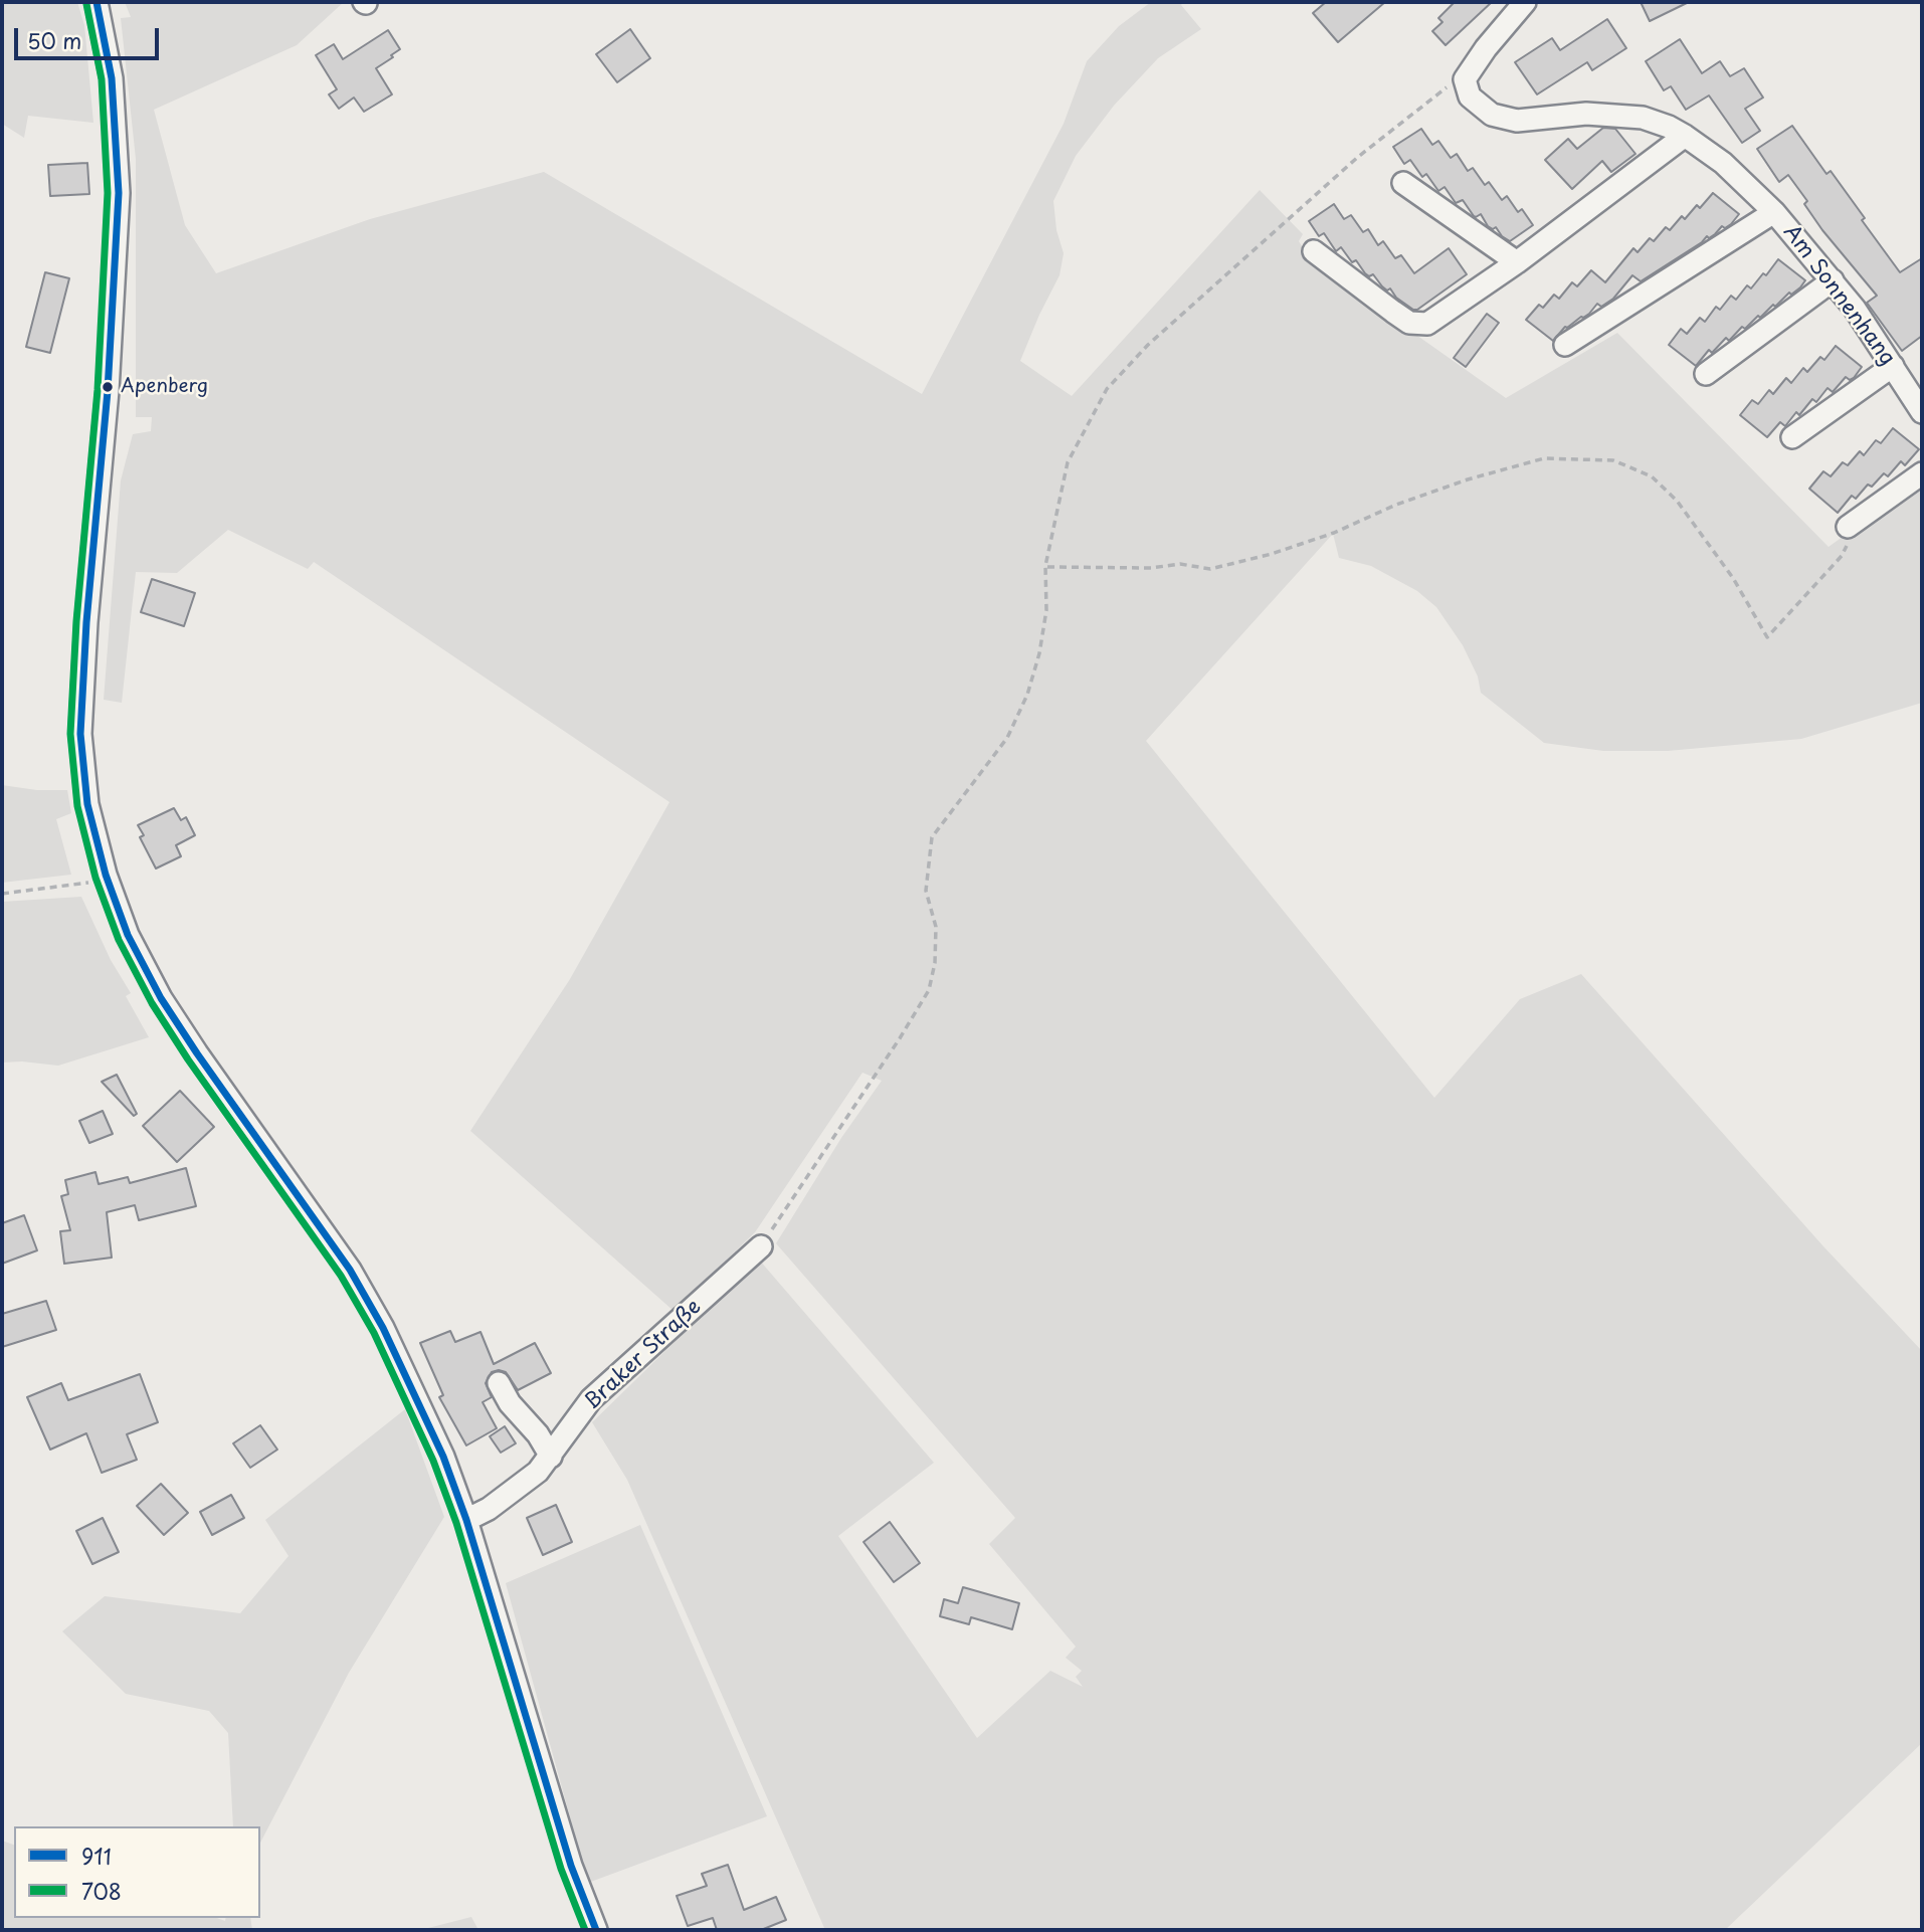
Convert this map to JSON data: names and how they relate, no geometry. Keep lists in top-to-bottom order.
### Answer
{
  "streets": {
    "street": ["Am Sonnenhang", "Braker Straße"]
  },
  "places": ["Apenberg"],
  "lines": ["transit line 911", "transit line 708"],
  "legend": ["911", "708"],
  "scale_bar": "50 m"
}
